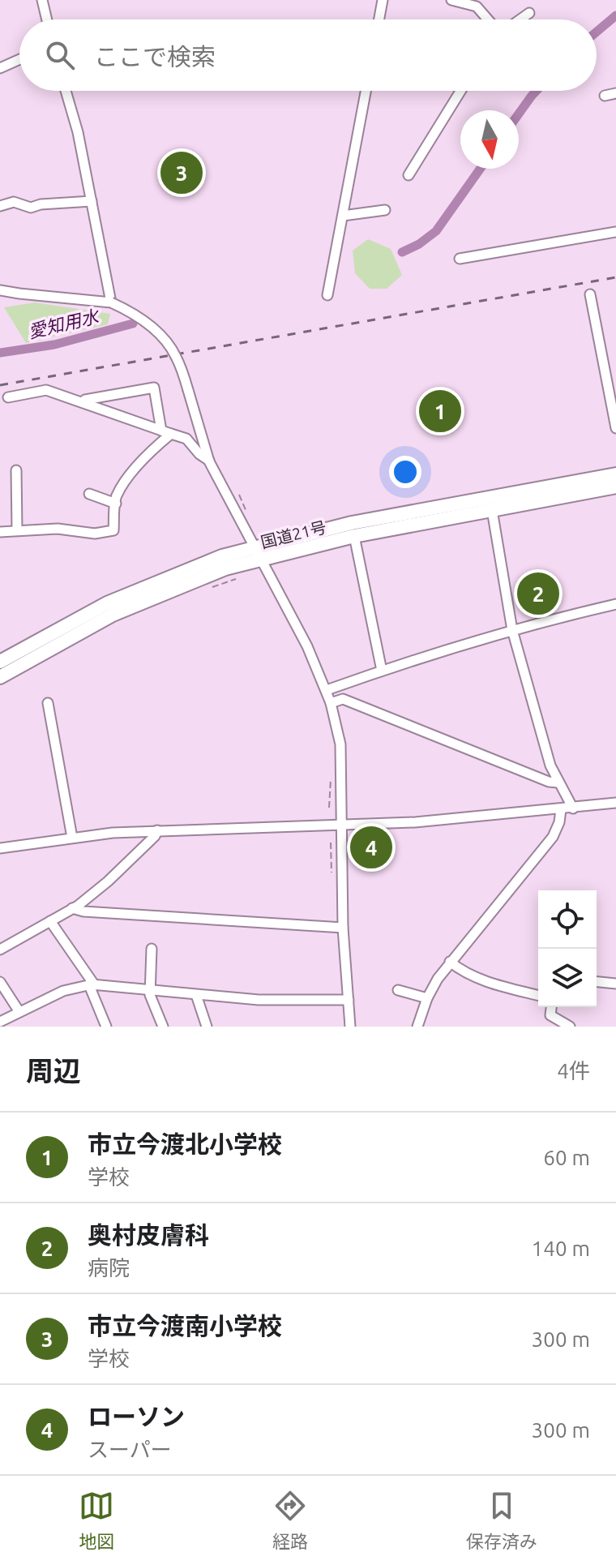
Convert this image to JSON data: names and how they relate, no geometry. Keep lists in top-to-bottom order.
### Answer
{
  "streets": {
    "highway": ["国道21号"]
  },
  "water": ["愛知用水"],
  "north": "bottom",
  "page": {
    "search": "ここで検索",
    "pins": [
      "3",
      "1",
      "2",
      "4"
    ],
    "heading": ["周辺", "4件"],
    "list": [
      {
        "mark": "1",
        "name": "市立今渡北小学校",
        "note": "学校",
        "value": "60 m"
      },
      {
        "mark": "2",
        "name": "奥村皮膚科",
        "note": "病院",
        "value": "140 m"
      },
      {
        "mark": "3",
        "name": "市立今渡南小学校",
        "note": "学校",
        "value": "300 m"
      },
      {
        "mark": "4",
        "name": "ローソン",
        "note": "スーパー",
        "value": "300 m"
      }
    ],
    "nav": ["地図", "経路", "保存済み"]
  }
}
